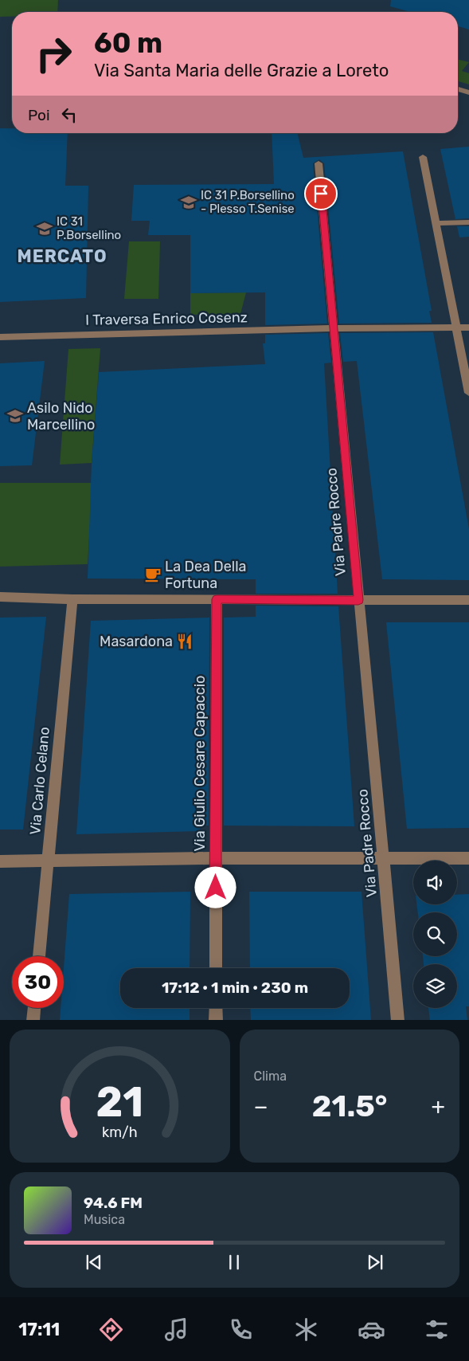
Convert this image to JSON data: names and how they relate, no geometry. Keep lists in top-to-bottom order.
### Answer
{
  "streets": {
    "street": [
      "I Traversa Enrico Cosenz",
      "Via Padre Rocco",
      "Via Giulio Cesare Capaccio",
      "Via Carlo Celano"
    ]
  },
  "crossings": [
    ["I Traversa Enrico Cosenz", "Via Padre Rocco"]
  ],
  "districts": ["MERCATO"],
  "places": {
    "school or university": ["IC 31 P.Borsellino - Plesso T.Senise", "IC 31 P.Borsellino", "Asilo Nido Marcellino"],
    "cafe": ["La Dea Della Fortuna"],
    "restaurant": ["Masardona"]
  },
  "page": {
    "turn": ["60 m", "Via Santa Maria delle Grazie a Loreto"],
    "then": "Poi",
    "limit": "30",
    "trip": "17:12 · 1 min · 230 m",
    "tile": "Clima",
    "heat": ["−", "21.5°", "+"],
    "song": ["94.6 FM", "Musica"],
    "tabs": "17:11",
    "gauge": ["21", "km/h"]
  }
}
